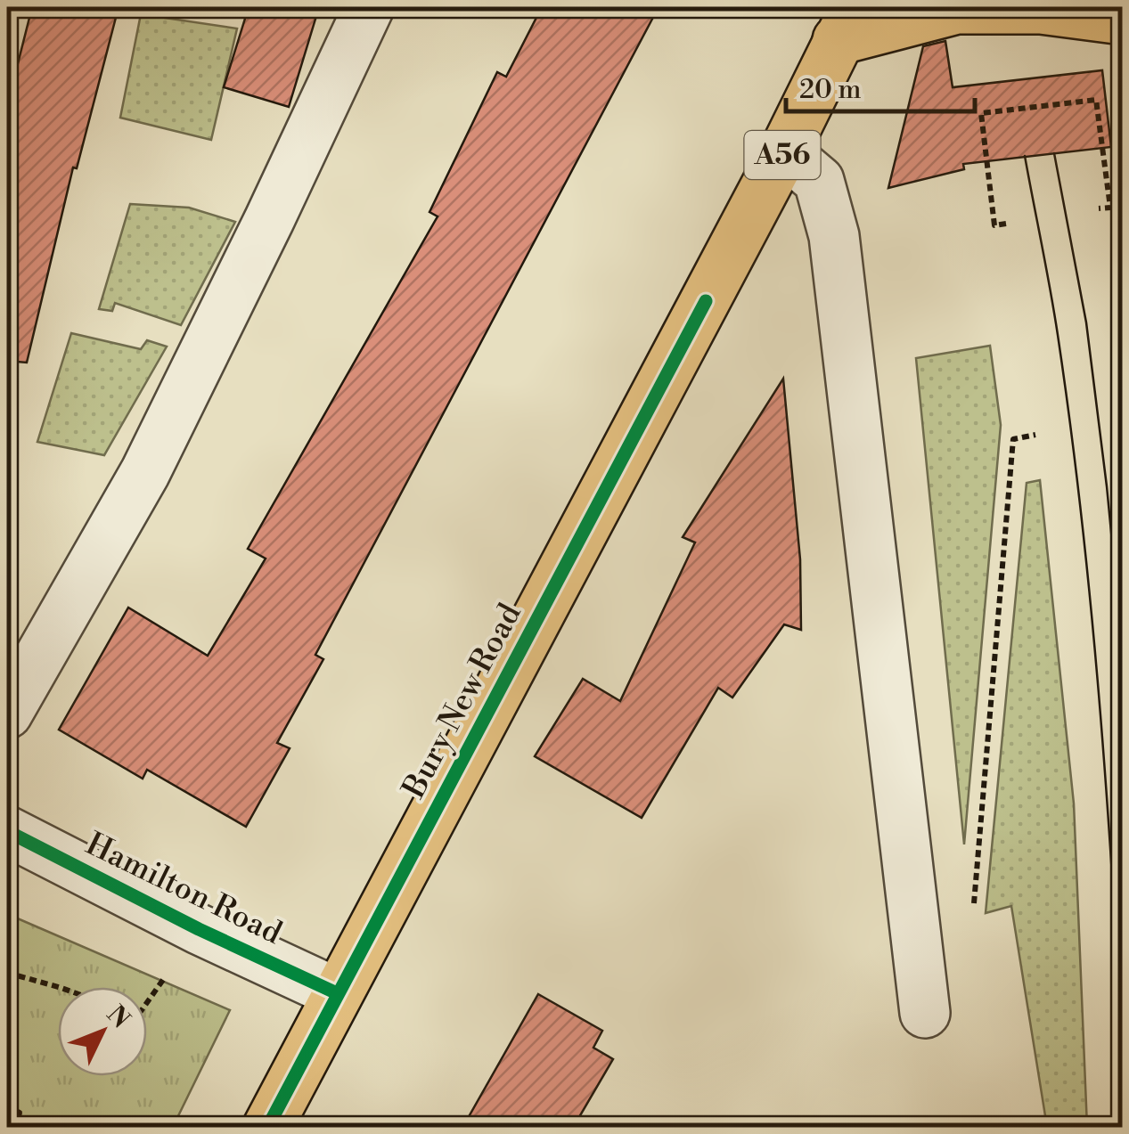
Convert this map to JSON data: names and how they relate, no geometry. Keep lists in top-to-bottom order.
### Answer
{
  "streets": {
    "highway": ["A56", "Bury New Road"],
    "street": ["Hamilton Road"]
  },
  "crossings": [
    ["Bury New Road", "Hamilton Road"]
  ],
  "scale_bar": "20 m",
  "north": "top right"
}
